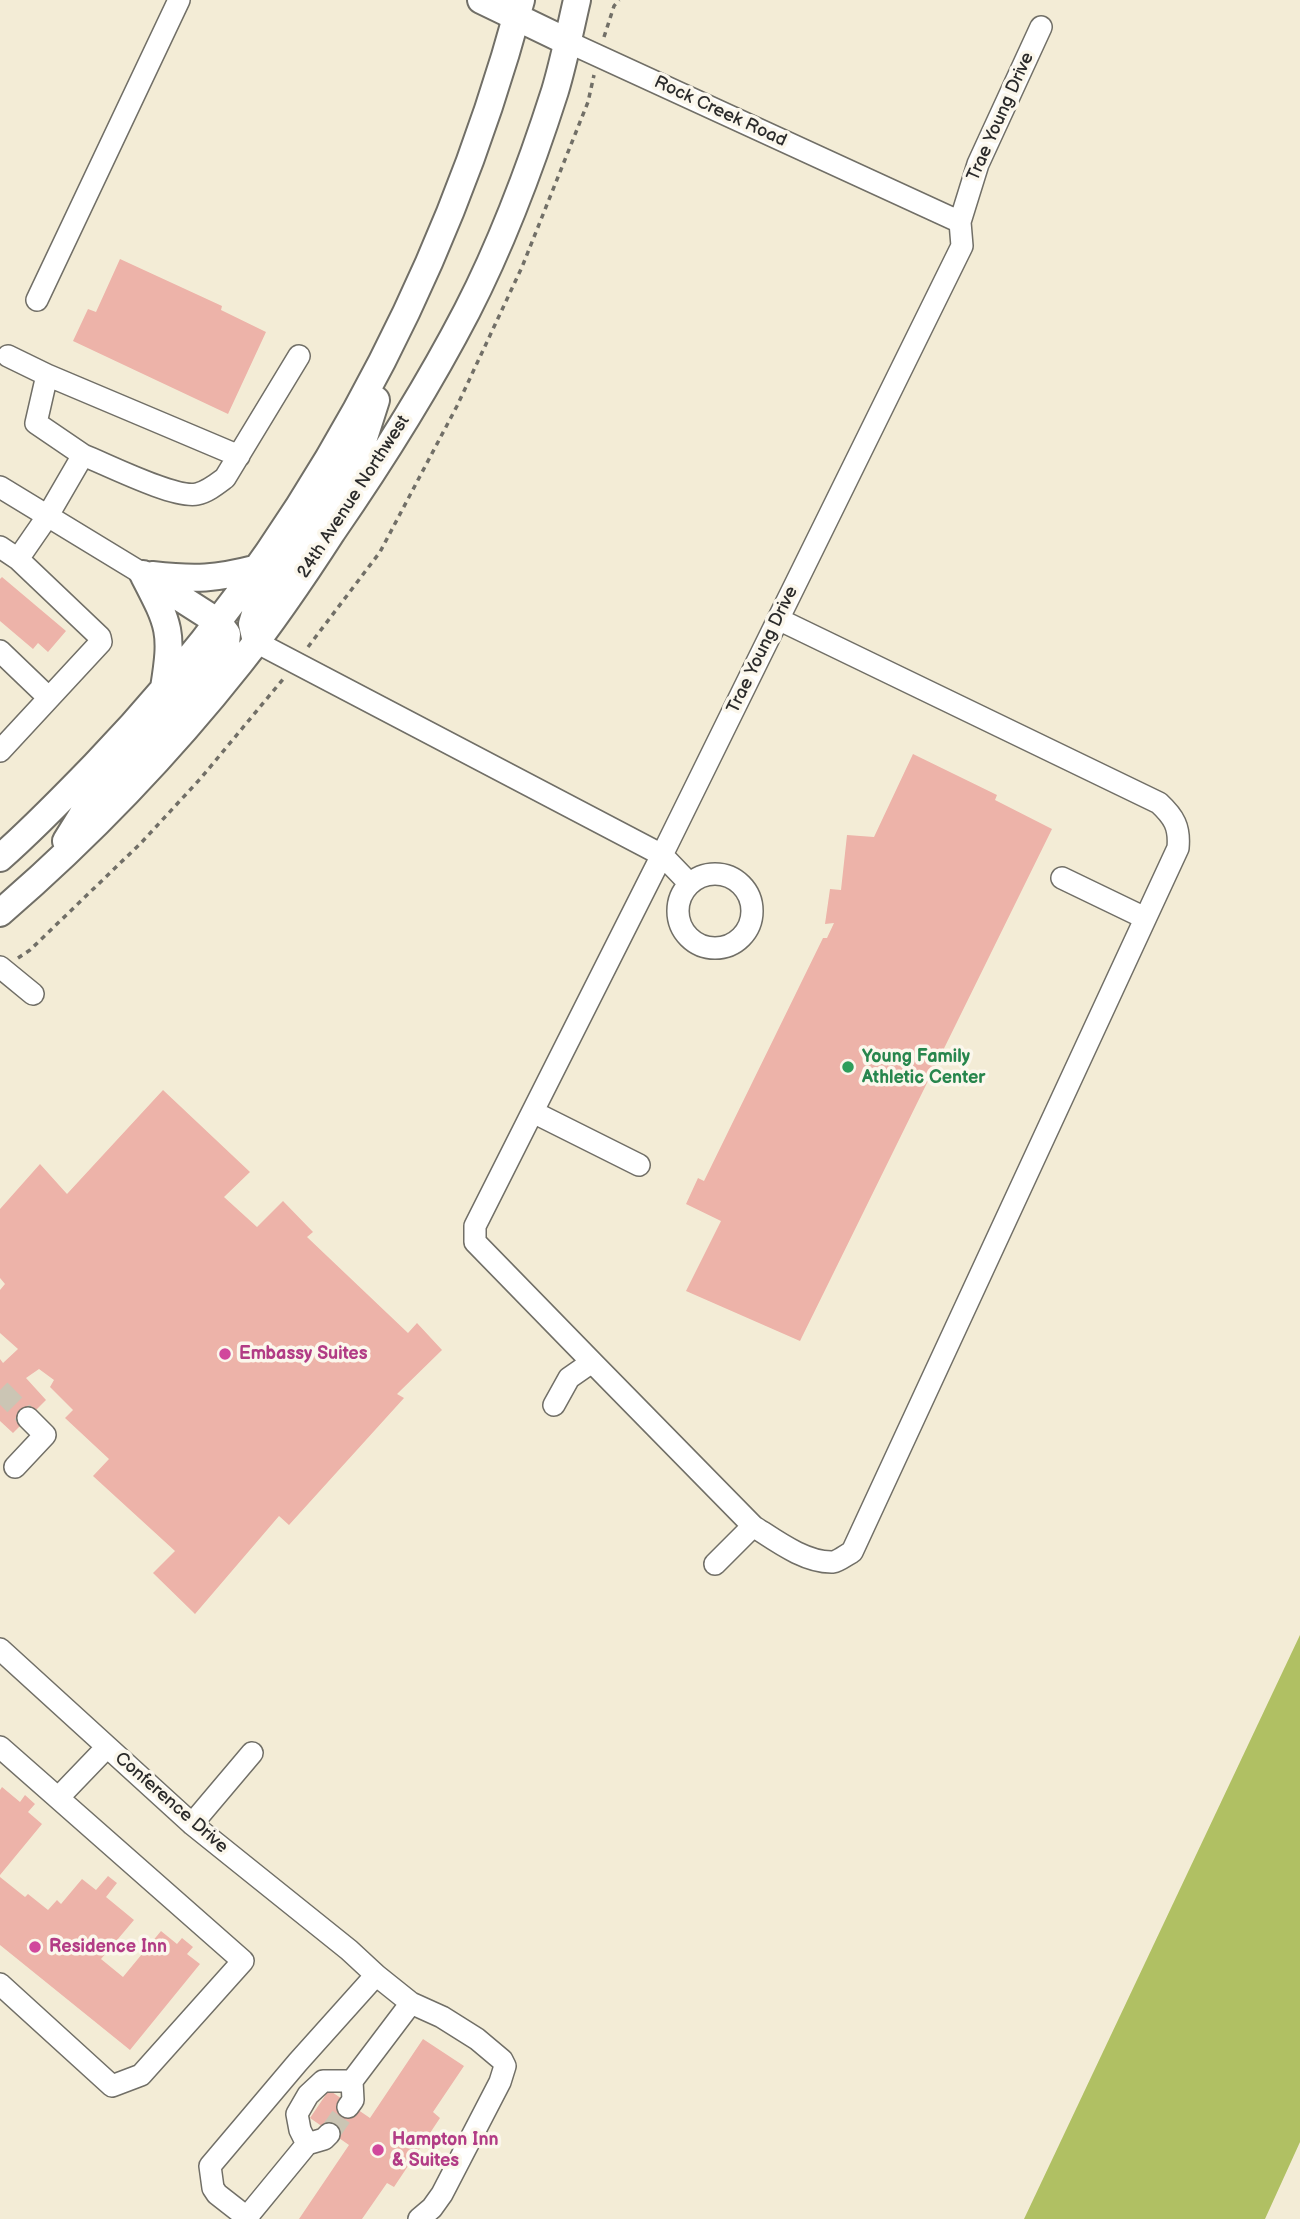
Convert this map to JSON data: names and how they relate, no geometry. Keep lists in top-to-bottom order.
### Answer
{
  "streets": {
    "main road": ["Rock Creek Road", "24th Avenue Northwest"],
    "street": ["Trae Young Drive", "Conference Drive"]
  },
  "crossings": [
    ["Rock Creek Road", "Trae Young Drive"],
    ["Rock Creek Road", "24th Avenue Northwest"]
  ],
  "places": [
    "Young Family Athletic Center",
    "Embassy Suites",
    "Residence Inn",
    "Hampton Inn & Suites"
  ]
}
